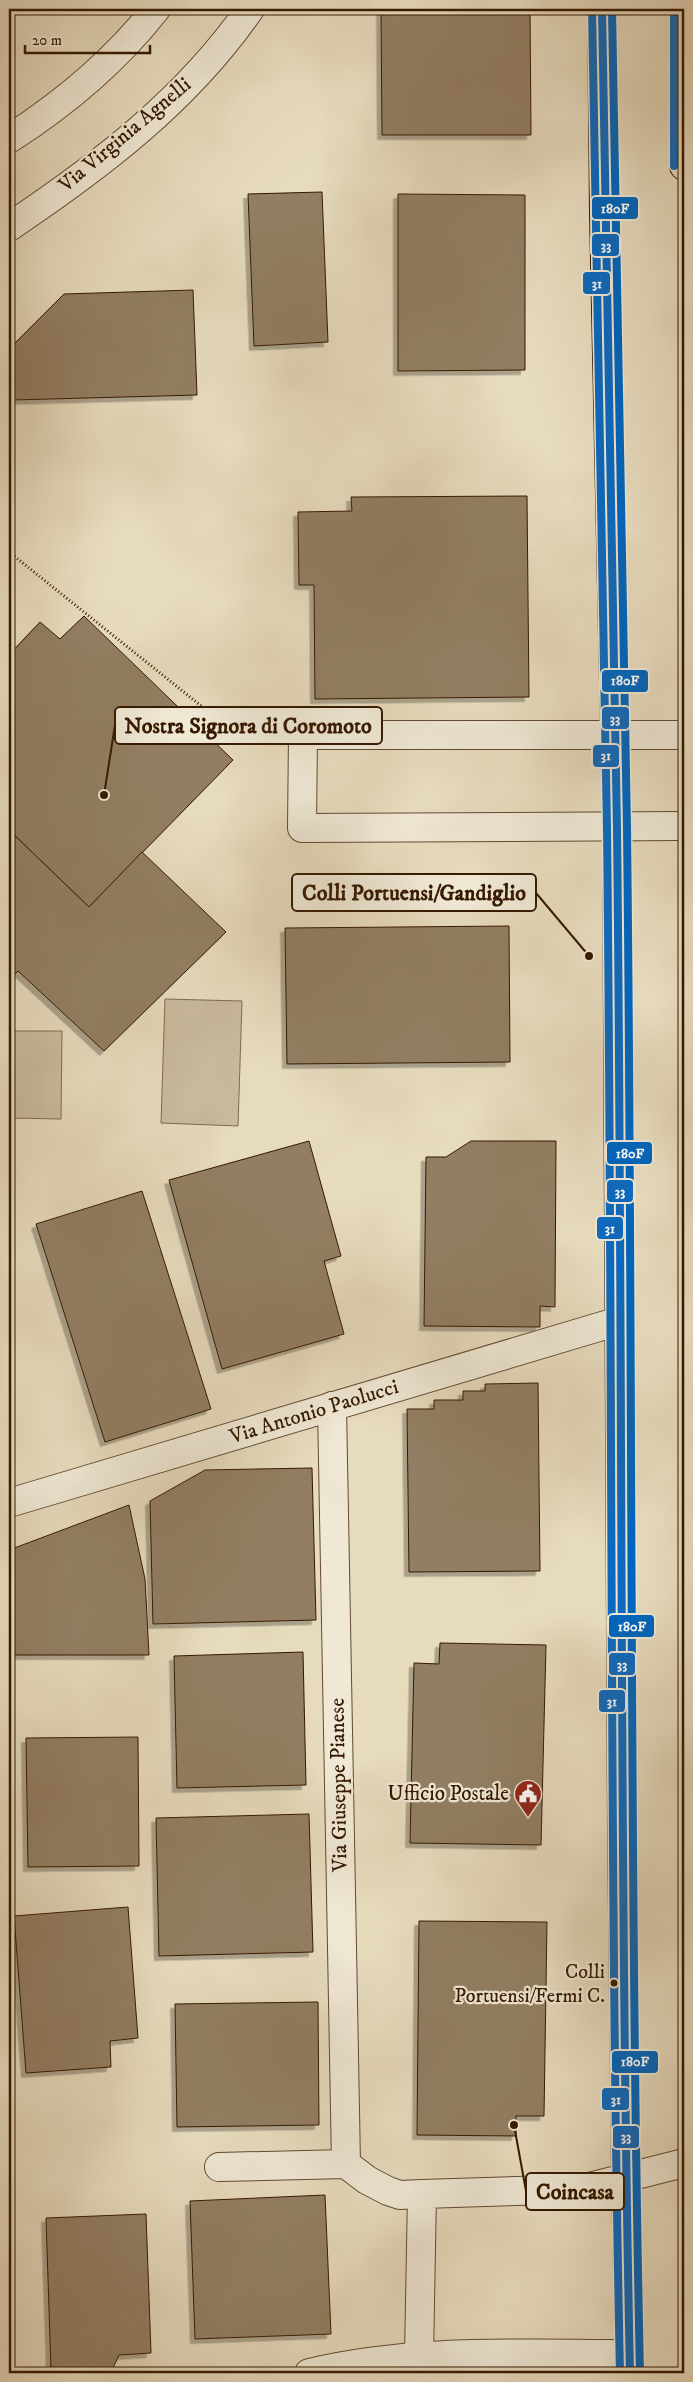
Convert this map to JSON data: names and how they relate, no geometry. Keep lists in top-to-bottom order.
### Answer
{
  "streets": {
    "street": ["Via Virginia Agnelli", "Via Antonio Paolucci", "Via Giuseppe Pianese"]
  },
  "crossings": [
    ["Via Antonio Paolucci", "Via Giuseppe Pianese"]
  ],
  "places": {
    "other": [
      "Nostra Signora di Coromoto",
      "Colli Portuensi/Gandiglio",
      "Colli Portuensi/Fermi C.",
      "Coincasa"
    ],
    "public building": ["Ufficio Postale"]
  },
  "lines": ["transit line 33", "transit line 31", "transit line 180F"],
  "scale_bar": "20 m"
}
